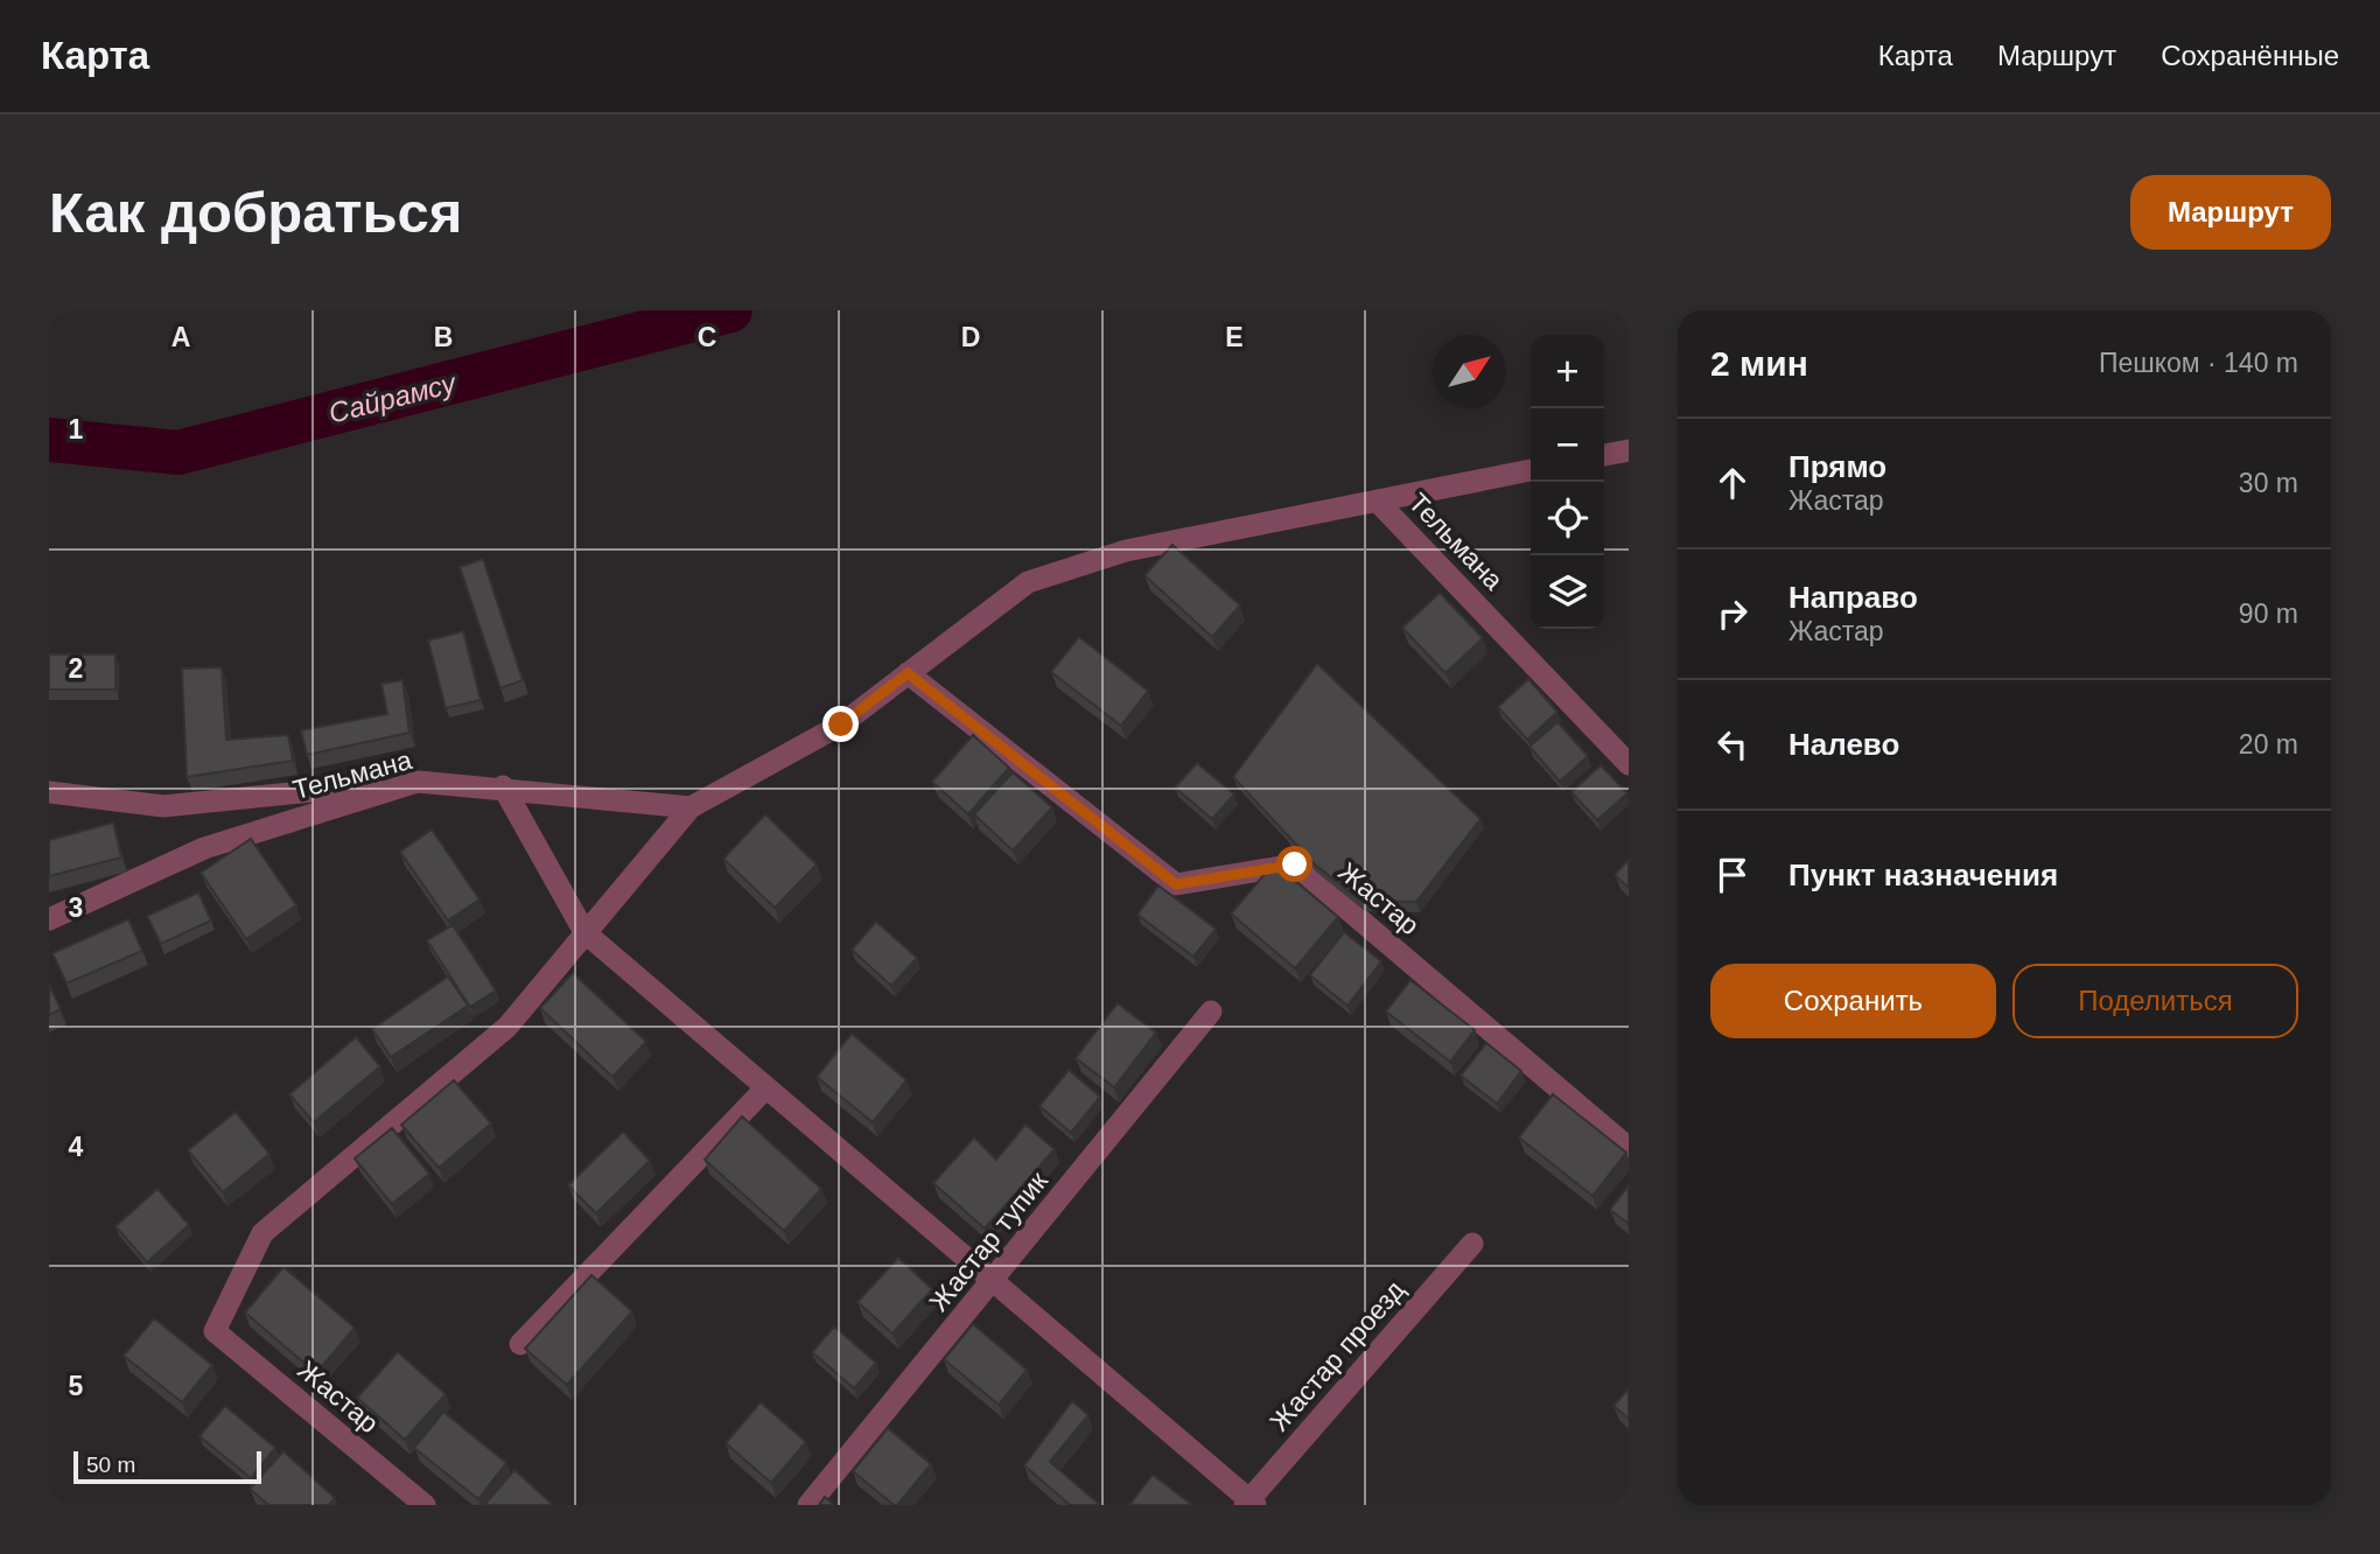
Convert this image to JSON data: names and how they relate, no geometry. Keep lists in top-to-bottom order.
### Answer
{
  "streets": {
    "street": [
      "Тельмана",
      "Жастар",
      "Жастар тупик",
      "Жастар проезд"
    ]
  },
  "water": ["Сайрамсу"],
  "scale_bar": "50 m",
  "north": "top right",
  "page": {
    "header": "Карта",
    "nav": ["Карта", "Маршрут", "Сохранённые"],
    "buttons": [
      "Маршрут",
      ["Сохранить", "Поделиться"]
    ],
    "title": "Как добраться",
    "heading": ["2 мин", "Пешком · 140 m"],
    "map_buttons": ["+", "−"],
    "list": [
      ["Прямо", "Жастар", "30 m"],
      ["Направо", "Жастар", "90 m"],
      ["Налево", "20 m"],
      "Пункт назначения"
    ],
    "scale": "50 m"
  },
  "grid": {
    "columns": [
      "A",
      "B",
      "C",
      "D",
      "E"
    ],
    "rows": [
      "1",
      "2",
      "3",
      "4",
      "5"
    ]
  }
}
